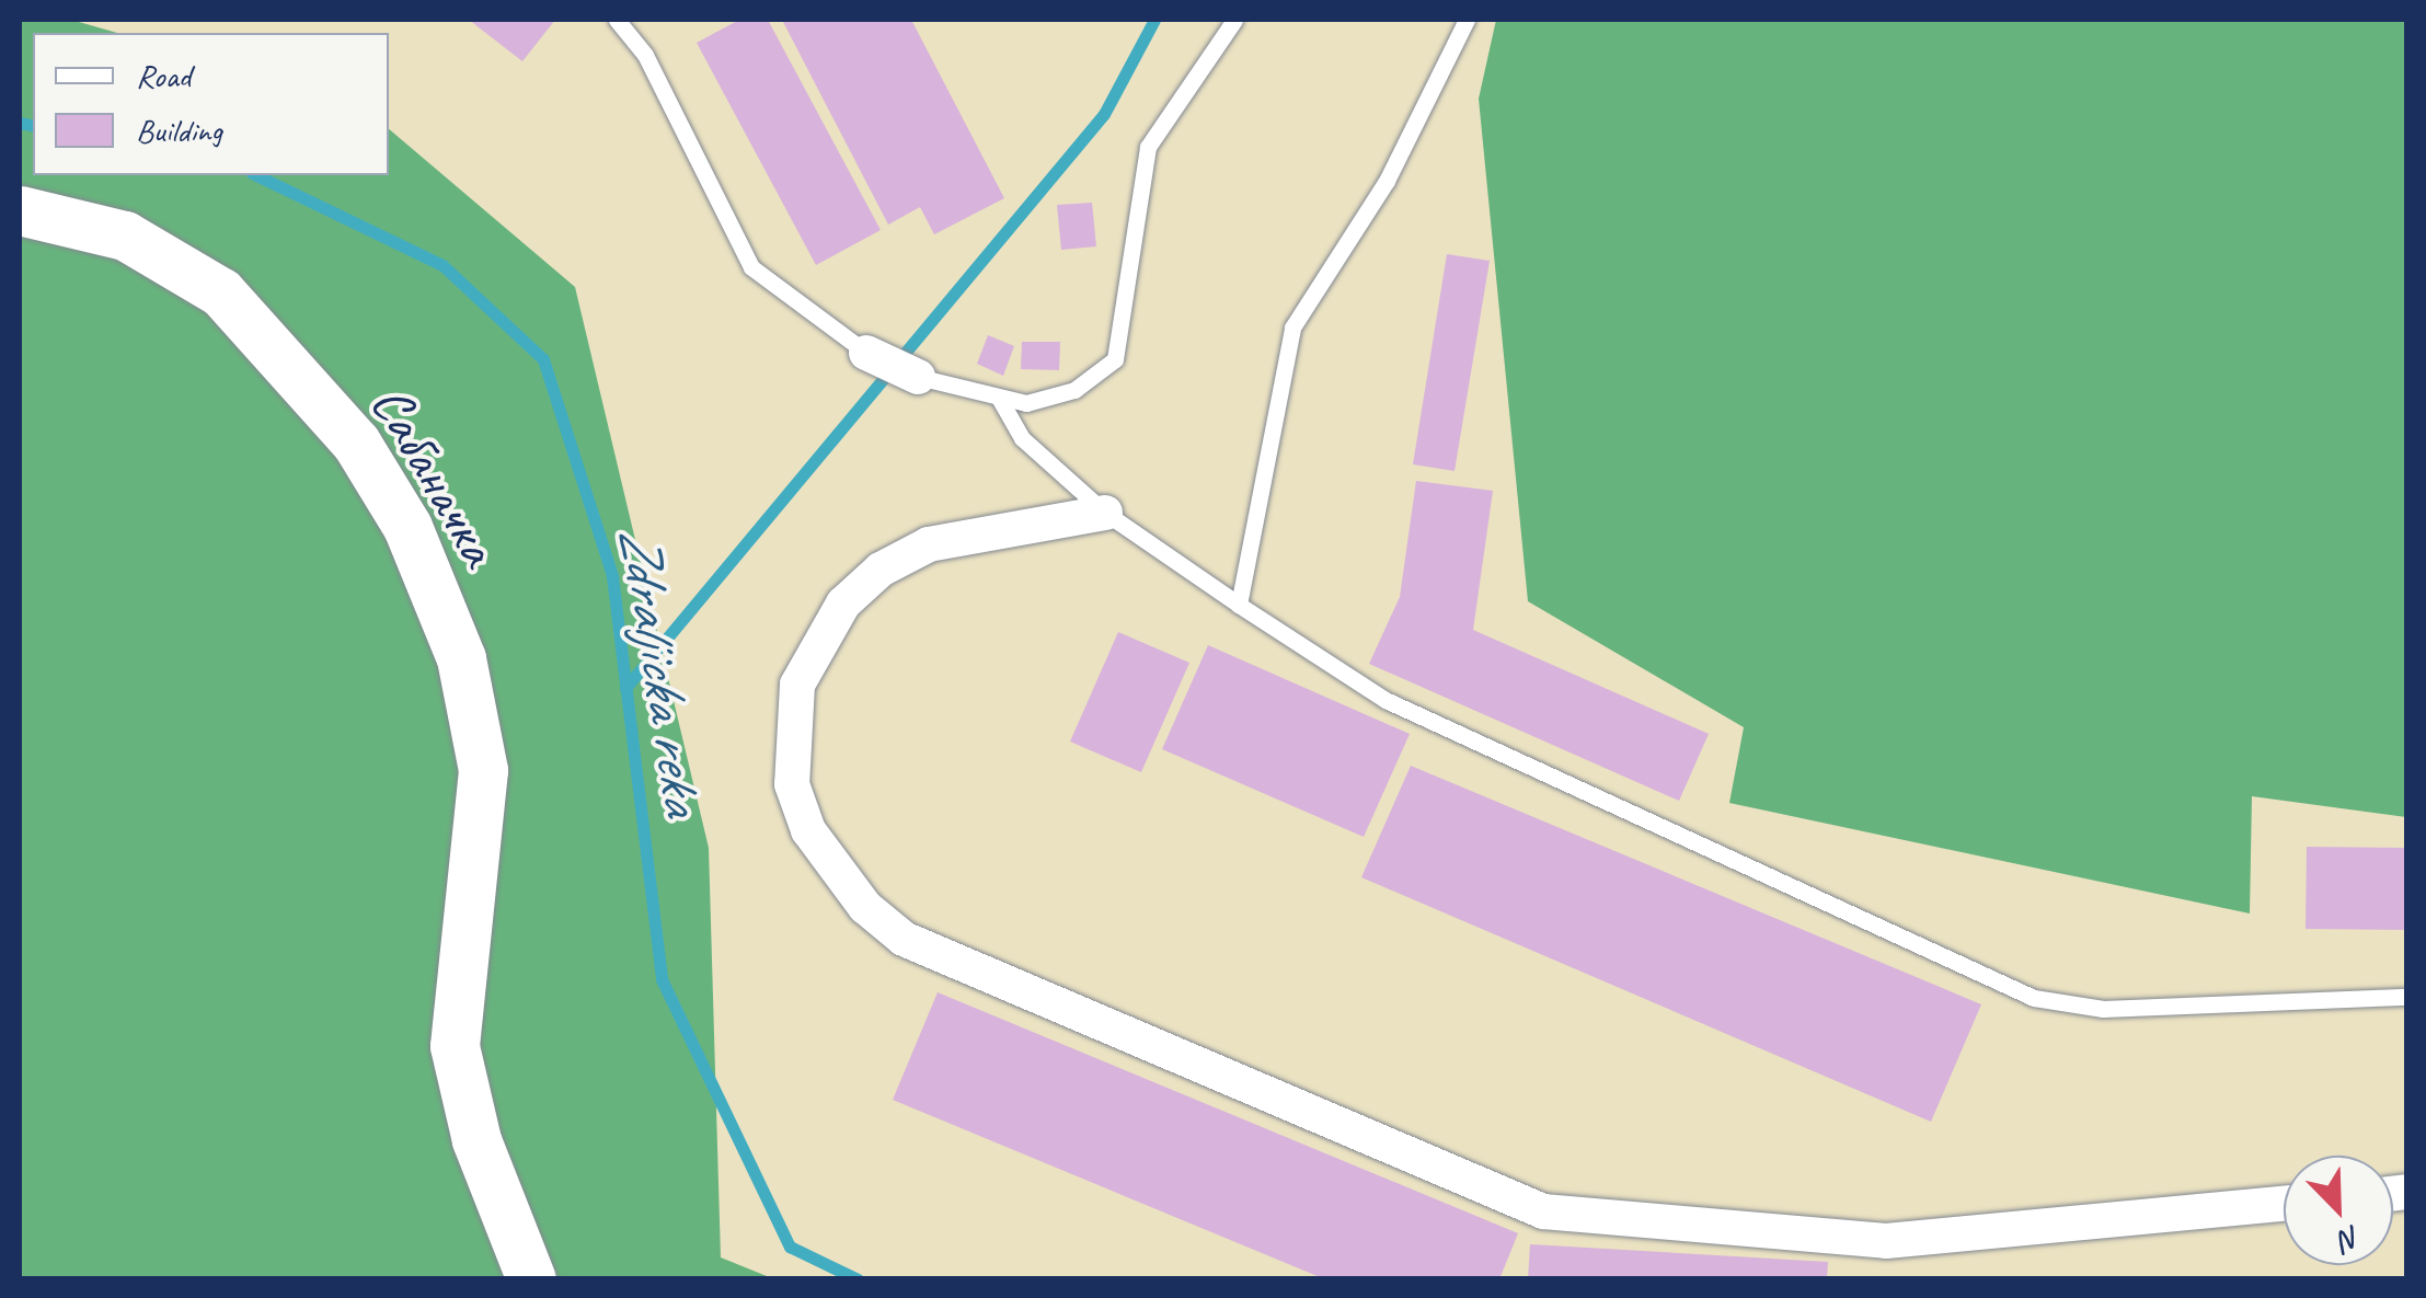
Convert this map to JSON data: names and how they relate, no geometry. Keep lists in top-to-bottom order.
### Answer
{
  "streets": {
    "main road": ["Сабаначка"]
  },
  "water": ["Zdraljicka reka"],
  "legend": ["Road", "Building"],
  "north": "bottom right"
}
